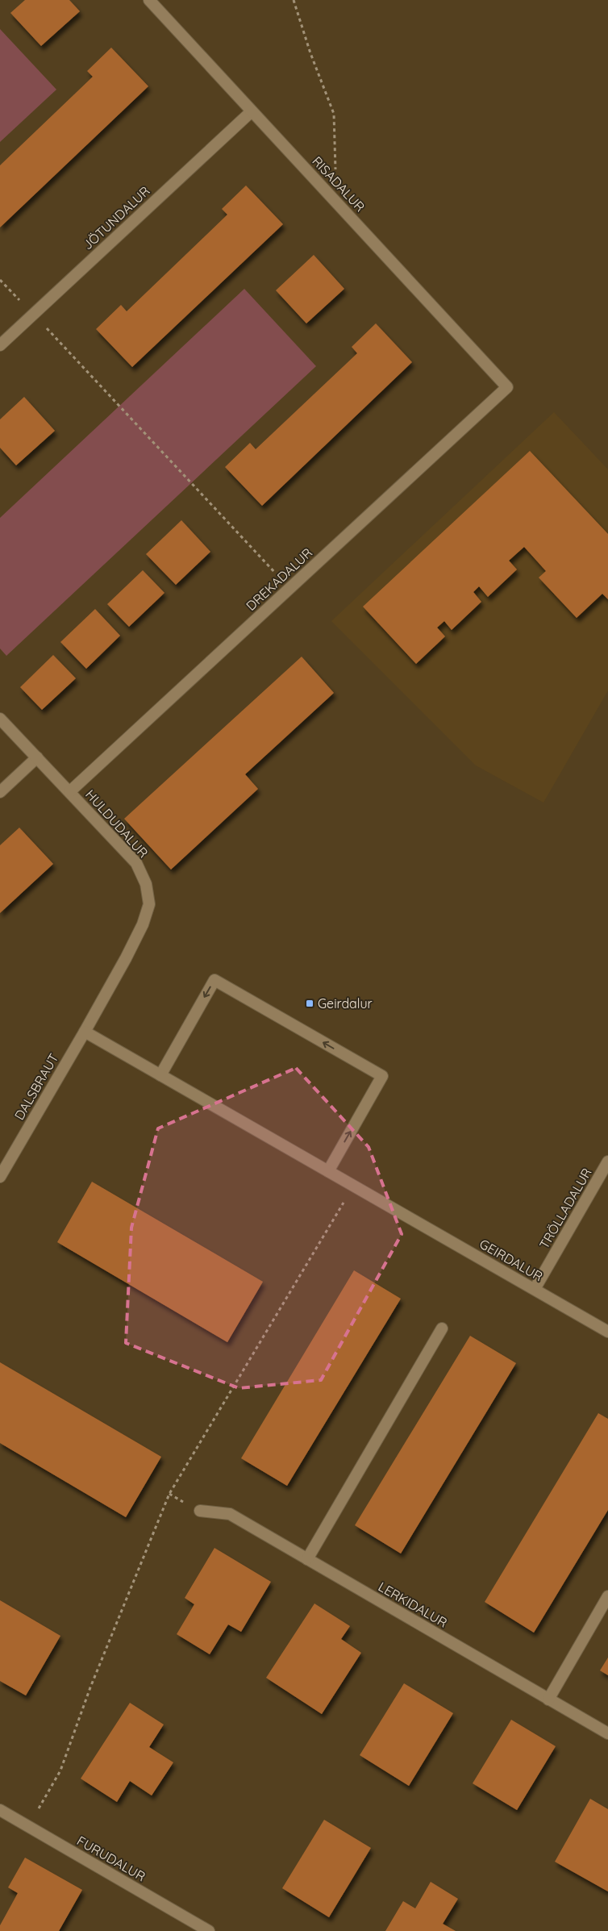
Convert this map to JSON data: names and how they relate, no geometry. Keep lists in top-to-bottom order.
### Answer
{
  "streets": {
    "street": [
      "RISADALUR",
      "JÖTUNDALUR",
      "DREKADALUR",
      "HULDUDALUR",
      "DALSBRAUT",
      "TRÖLLADALUR",
      "GEIRDALUR",
      "LERKIDALUR",
      "FURUDALUR"
    ]
  },
  "crossings": [
    ["RISADALUR", "JÖTUNDALUR"],
    ["RISADALUR", "DREKADALUR"],
    ["DREKADALUR", "HULDUDALUR"],
    ["HULDUDALUR", "DALSBRAUT"],
    ["HULDUDALUR", "GEIRDALUR"],
    ["DALSBRAUT", "GEIRDALUR"],
    ["TRÖLLADALUR", "GEIRDALUR"]
  ],
  "places": {
    "transit": ["Geirdalur"]
  }
}
